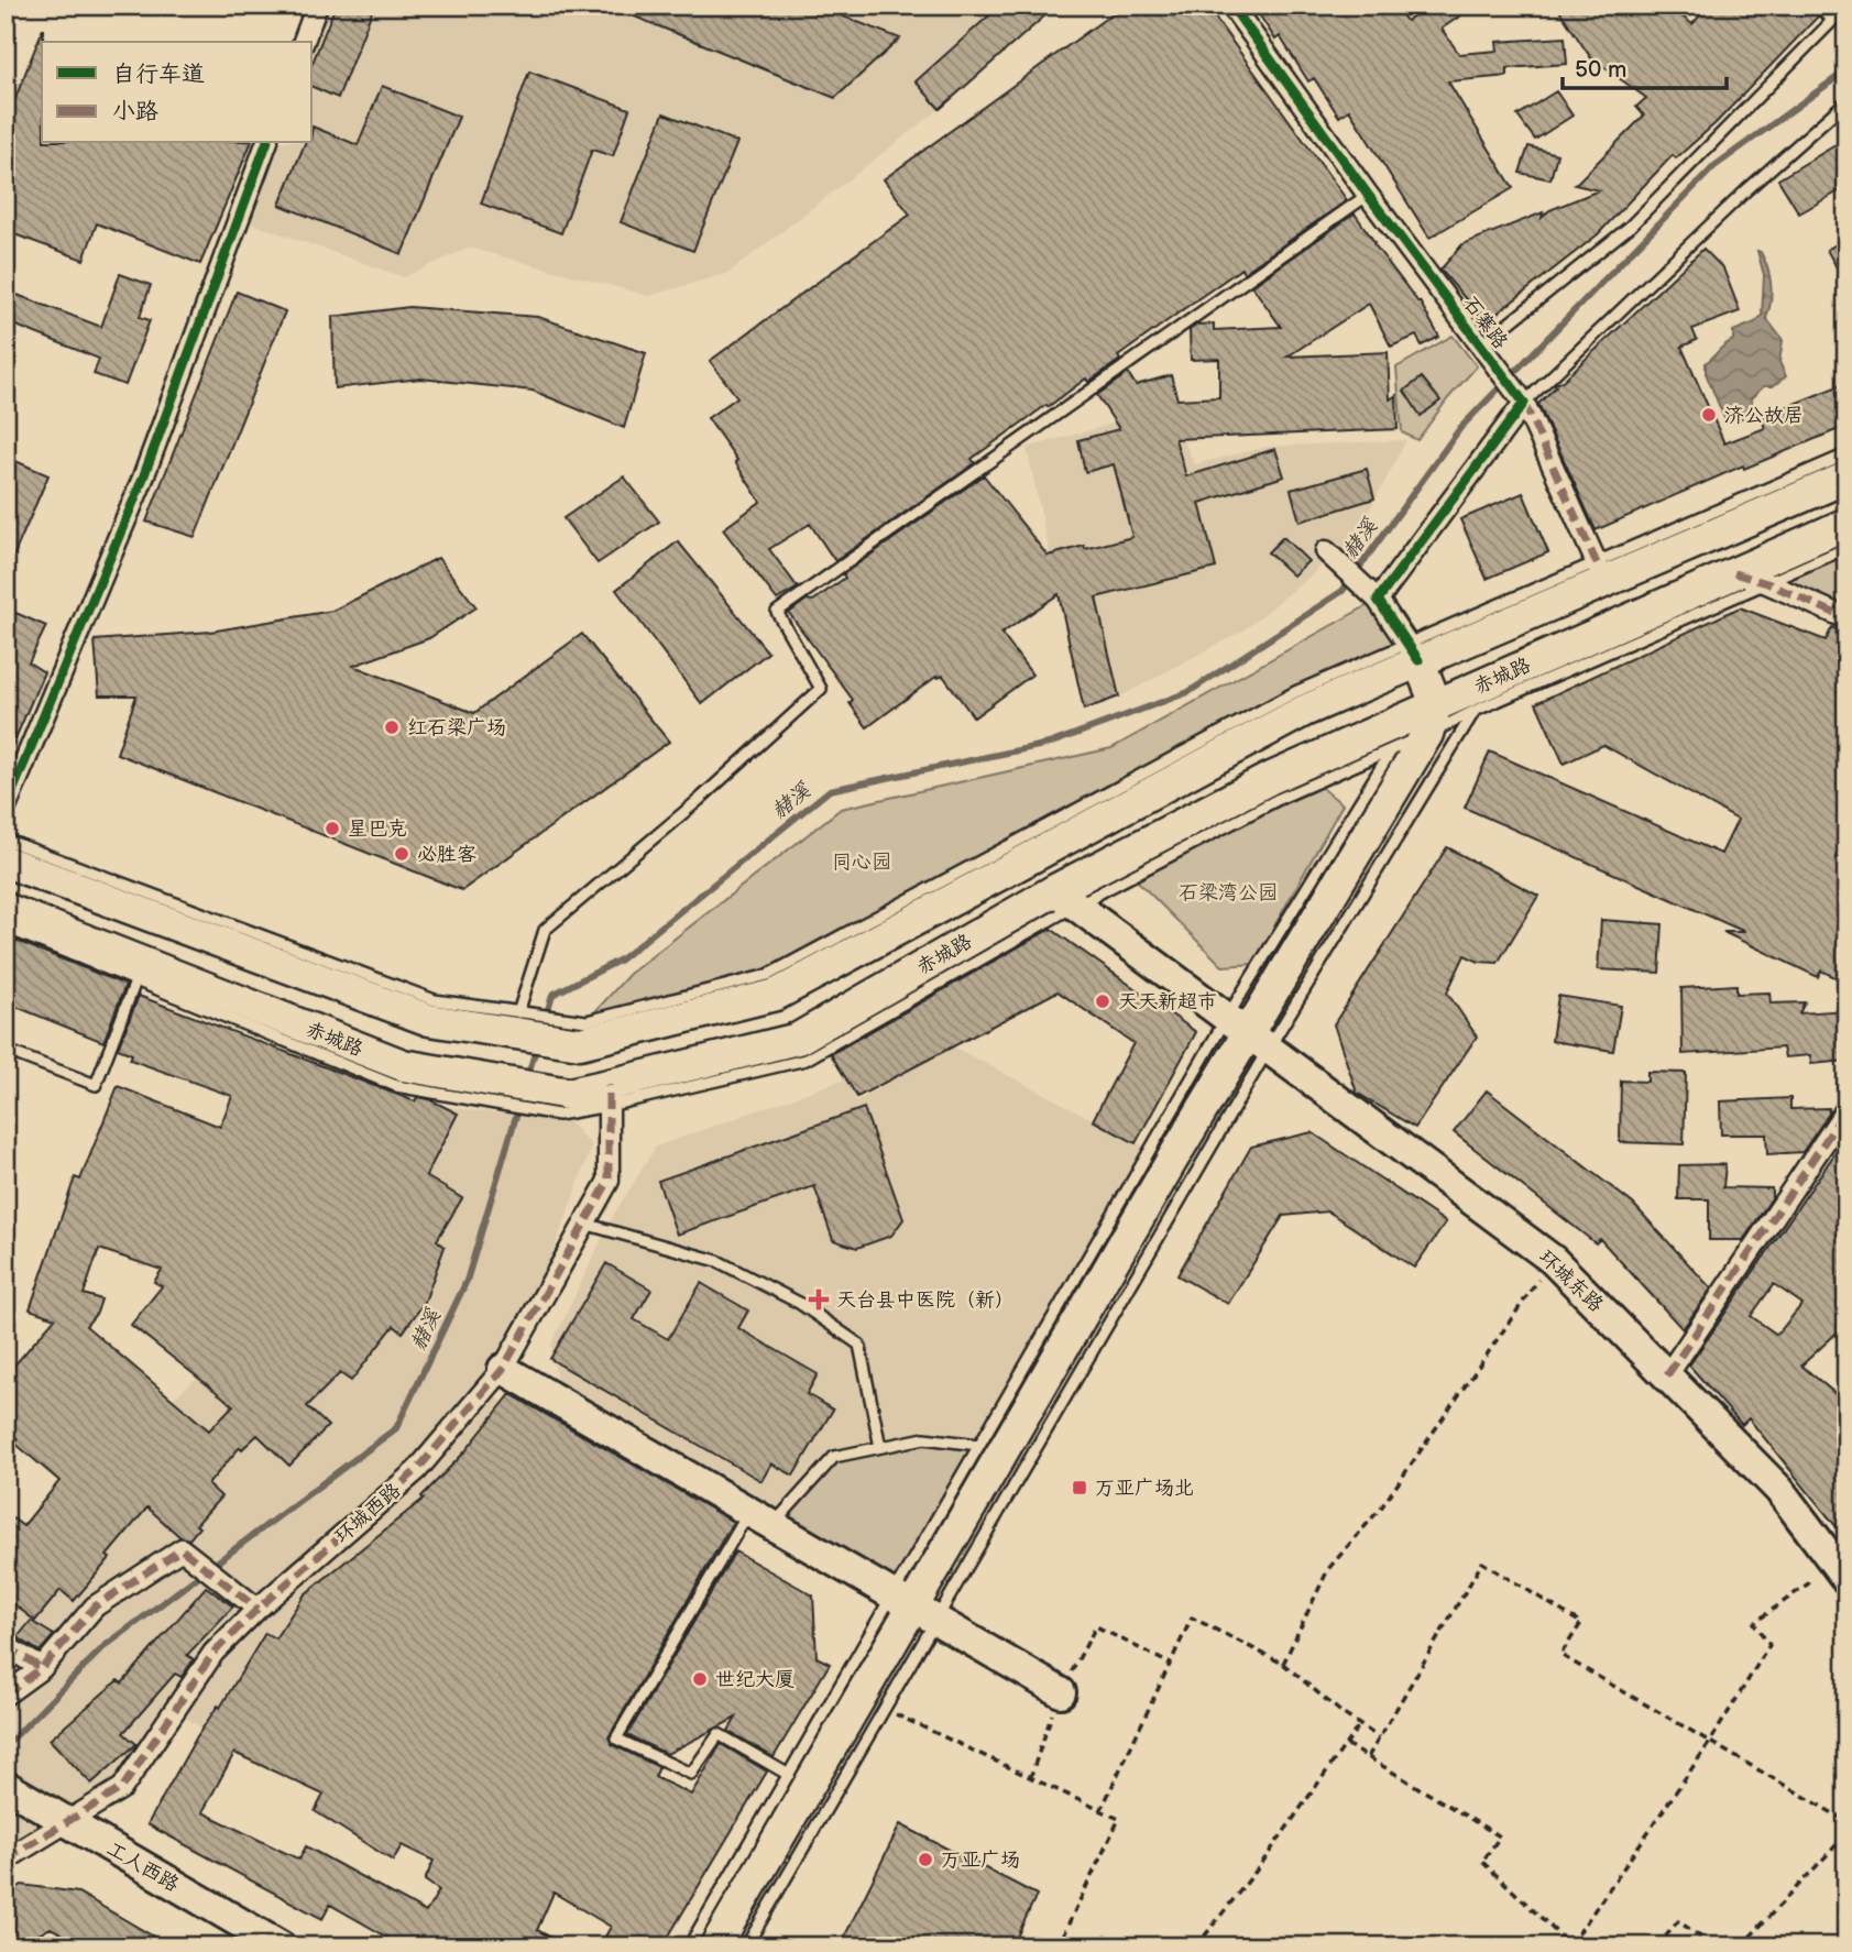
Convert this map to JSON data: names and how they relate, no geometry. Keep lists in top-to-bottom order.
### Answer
{
  "streets": {
    "main road": ["赤城路", "环城东路", "工人西路"],
    "street": ["石寨路", "环城西路"]
  },
  "crossings": [
    ["赤城路", "环城东路"],
    ["赤城路", "环城西路"],
    ["环城西路", "工人西路"]
  ],
  "water": ["赭溪"],
  "parks": ["同心园", "石梁湾公园"],
  "places": {
    "other": [
      "济公故居",
      "红石梁广场",
      "星巴克",
      "必胜客",
      "天天新超市",
      "世纪大厦",
      "万亚广场"
    ],
    "health": ["天台县中医院（新）"],
    "transit": ["万亚广场北"]
  },
  "legend": ["自行车道", "小路"],
  "scale_bar": "50 m"
}
